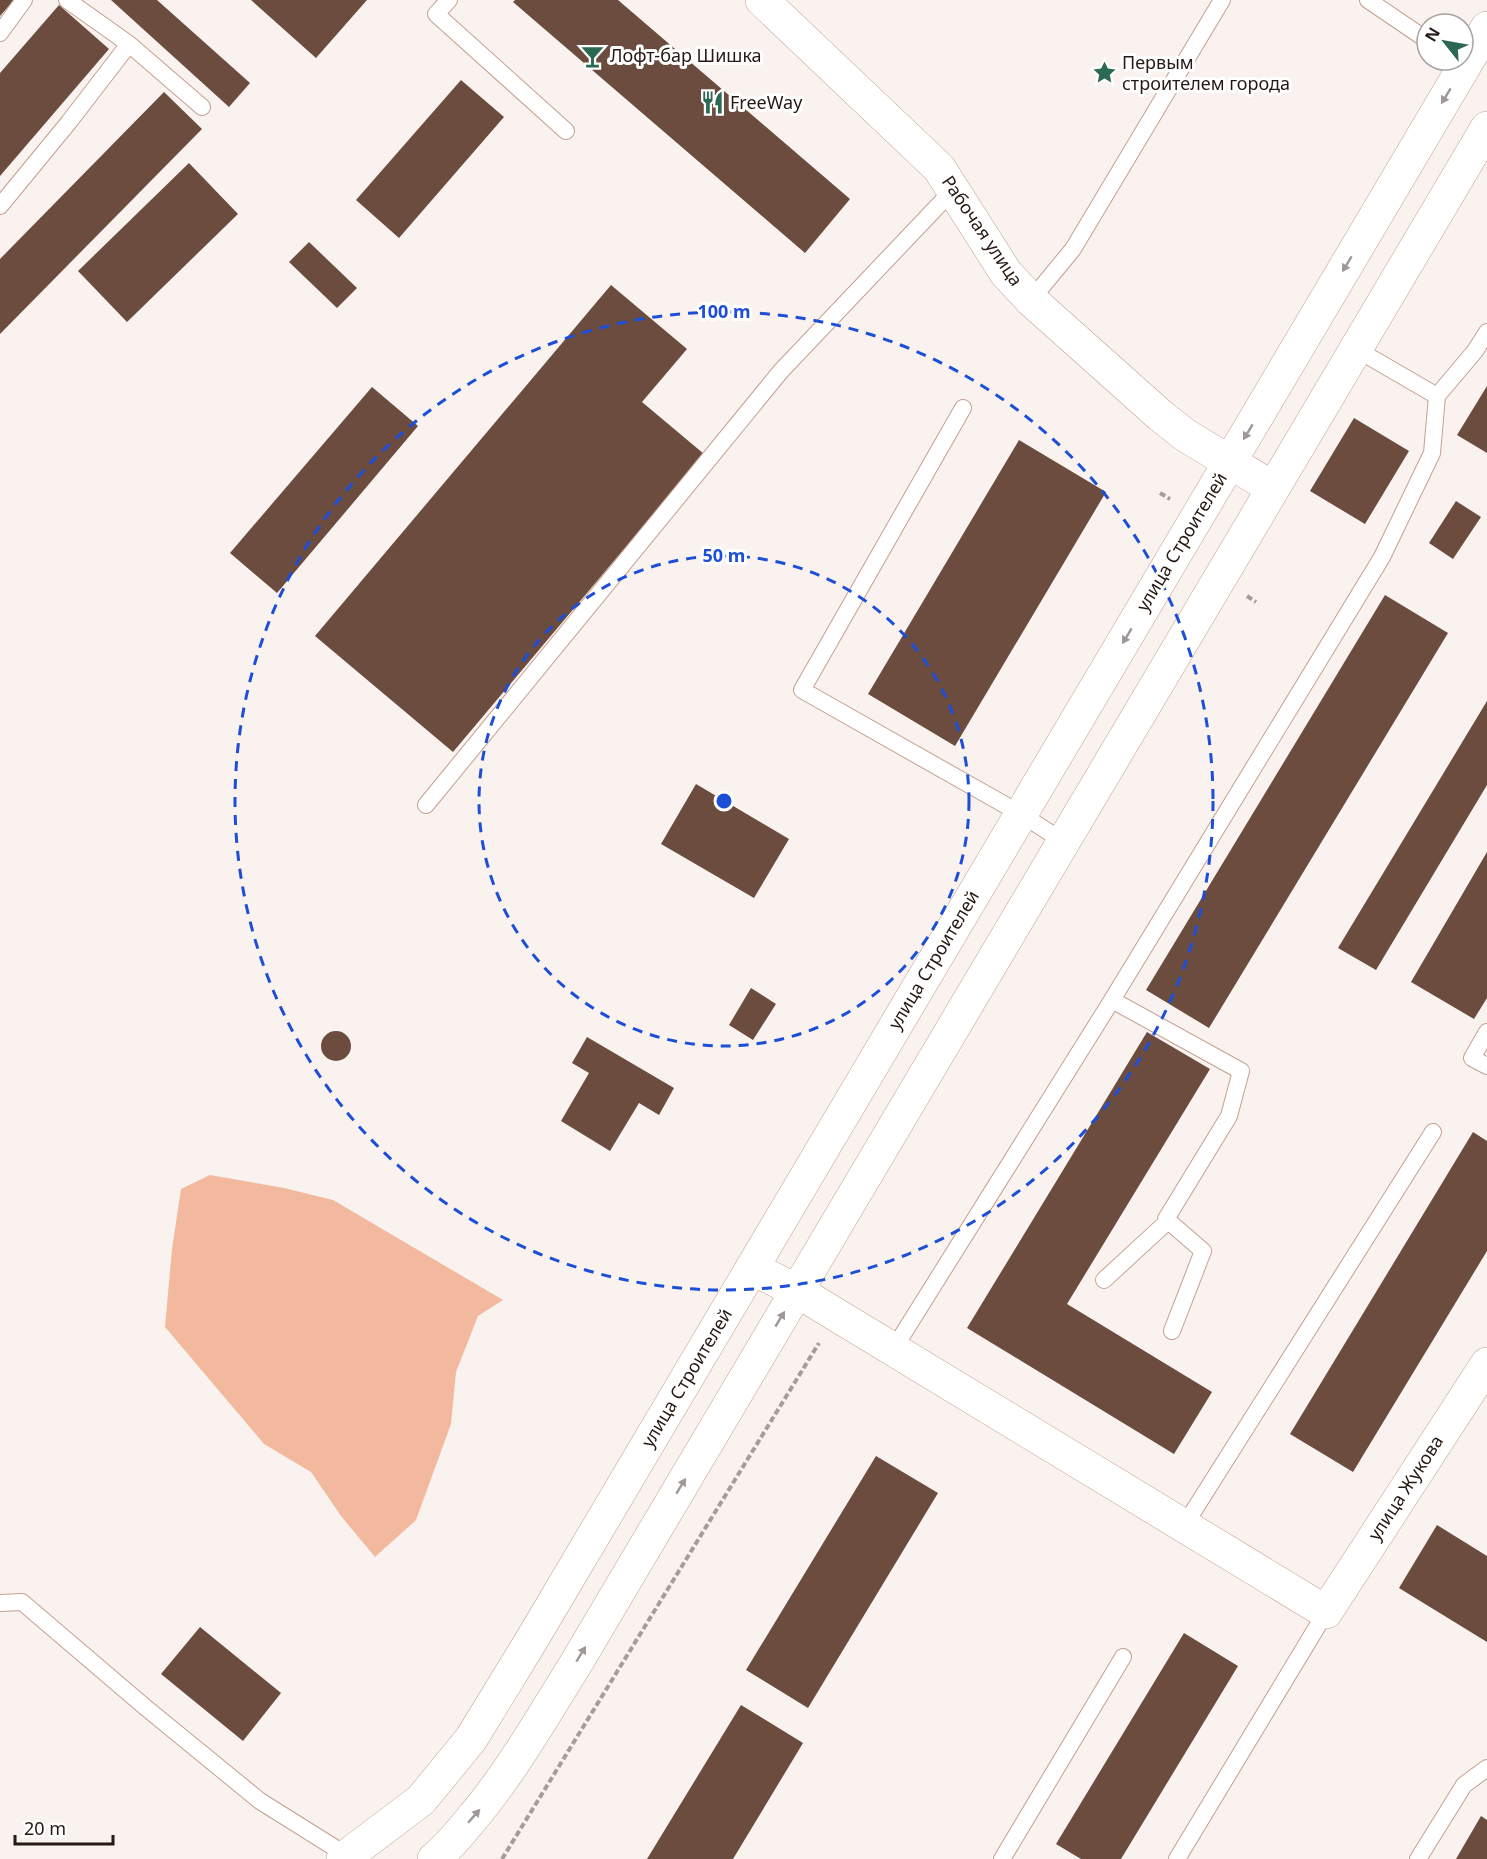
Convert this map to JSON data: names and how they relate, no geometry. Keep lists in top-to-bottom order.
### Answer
{
  "streets": {
    "street": ["Рабочая улица", "улица Строителей", "улица Жукова"]
  },
  "crossings": [
    ["Рабочая улица", "улица Строителей"]
  ],
  "places": {
    "bar": ["Лофт-бар Шишка"],
    "place": ["Первым строителем города"],
    "restaurant": ["FreeWay"]
  },
  "scale_bar": "20 m",
  "north": "top left",
  "rings": ["100 m", "50 m"]
}
